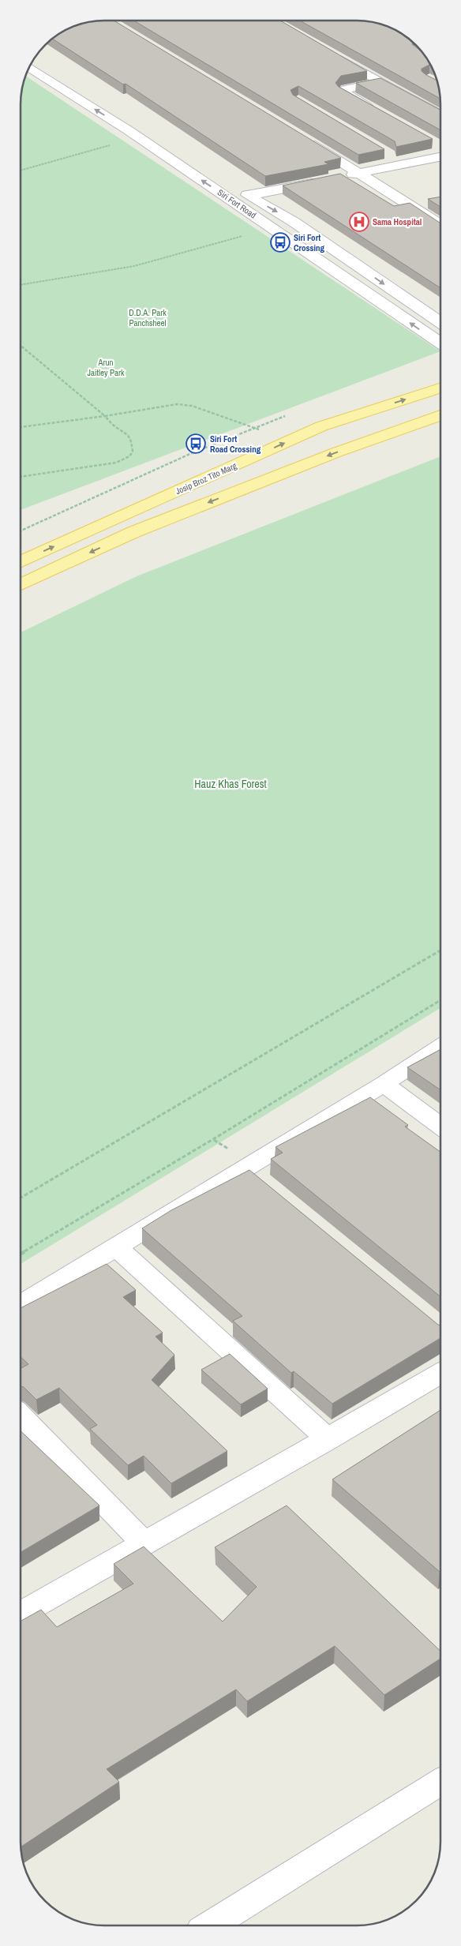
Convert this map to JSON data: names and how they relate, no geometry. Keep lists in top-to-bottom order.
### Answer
{
  "streets": {
    "main road": ["Josip Broz Tito Marg"],
    "street": ["Siri Fort Road"]
  },
  "parks": ["D.D.A. Park Panchsheel", "Arun Jaitley Park", "Hauz Khas Forest"],
  "places": {
    "hospital": ["Sama Hospital"],
    "bus stop": ["Siri Fort Crossing", "Siri Fort Road Crossing"]
  }
}
